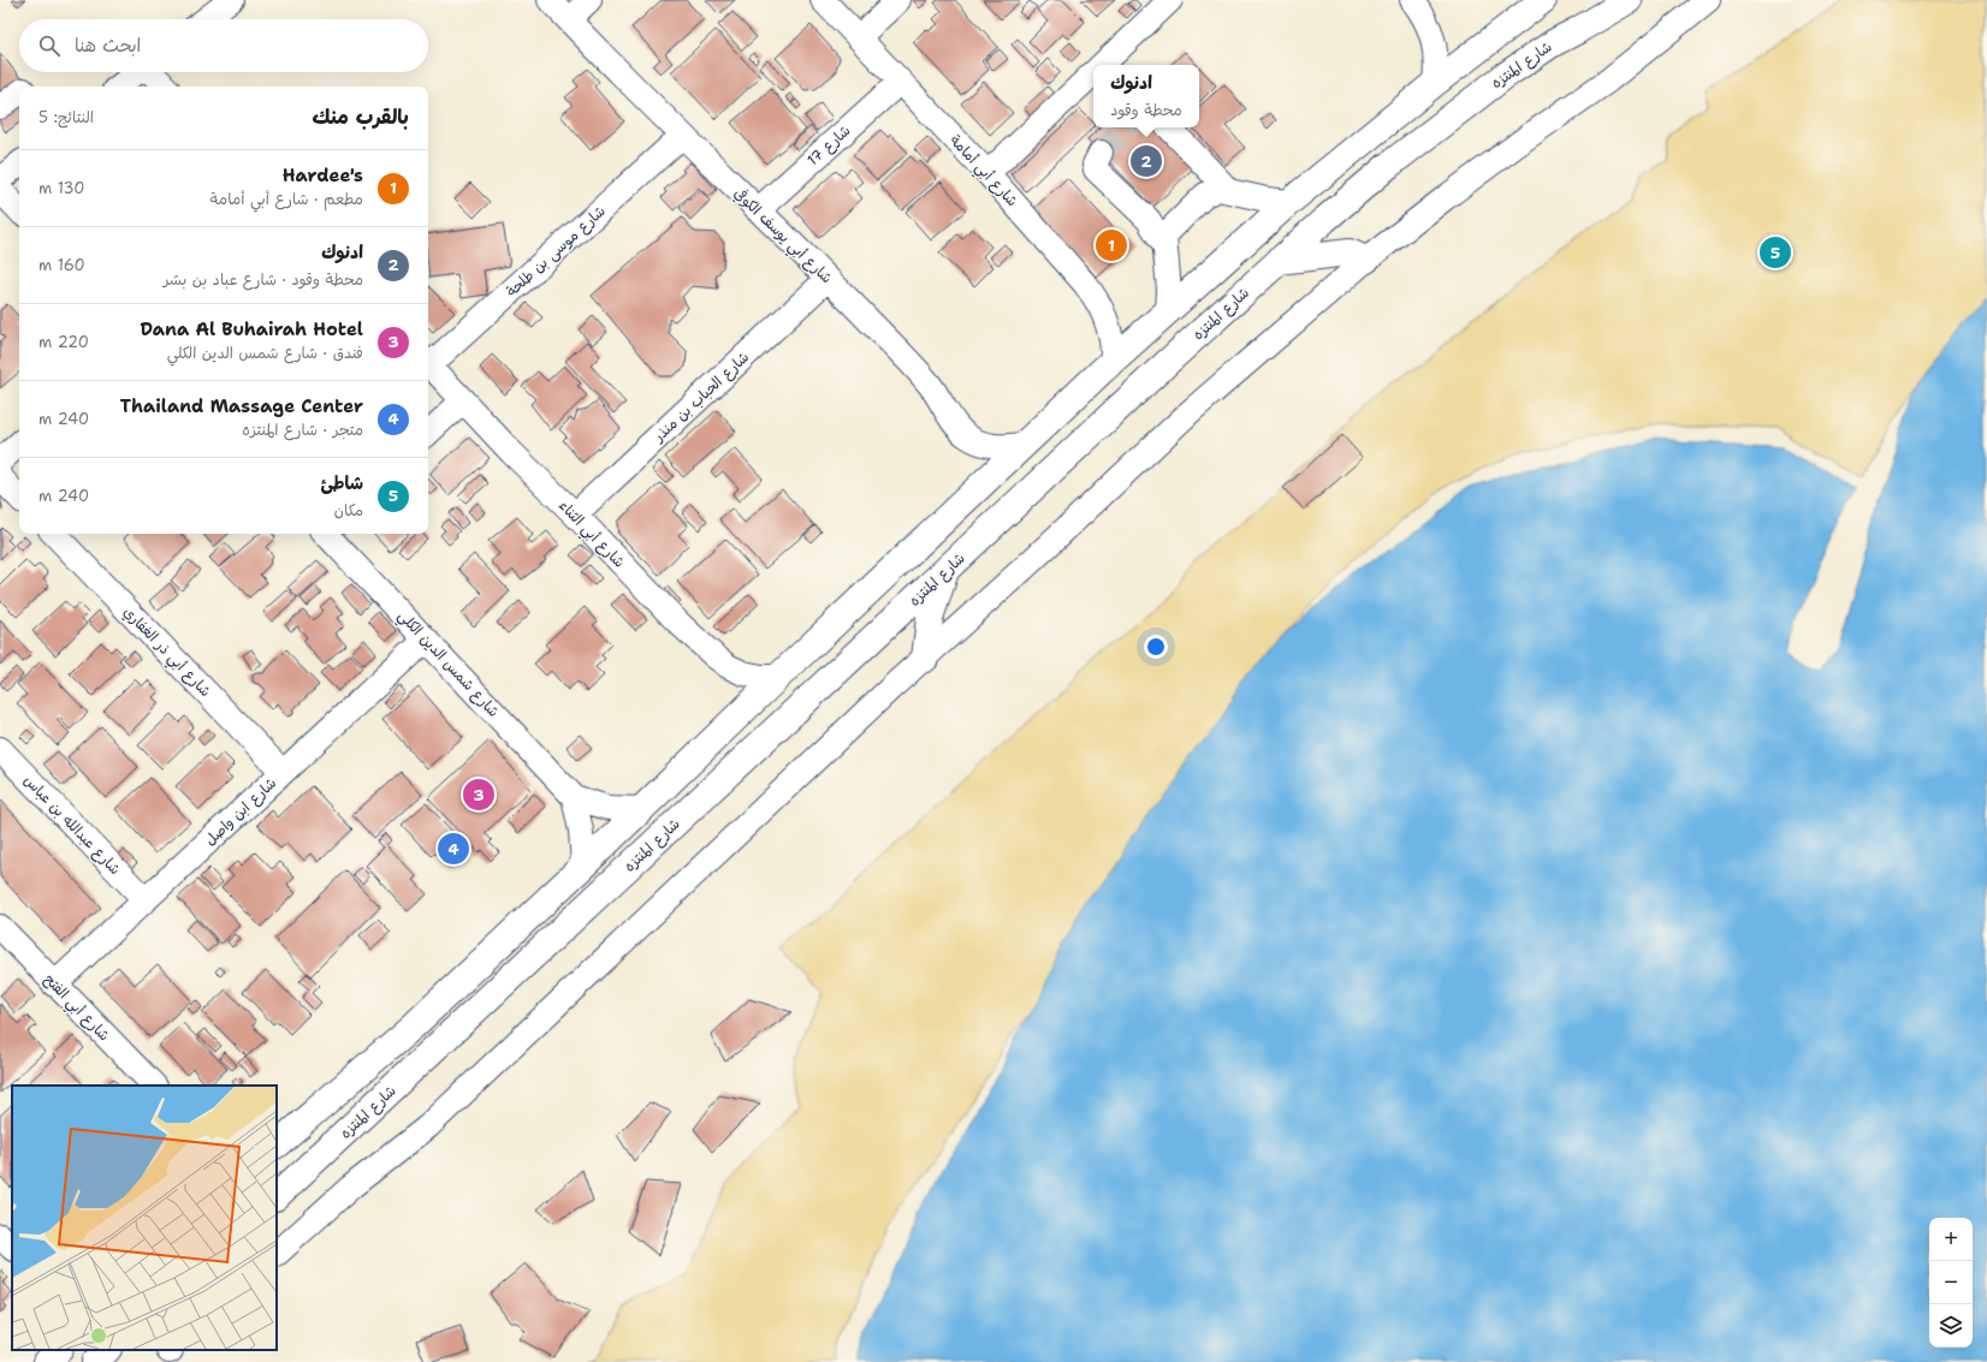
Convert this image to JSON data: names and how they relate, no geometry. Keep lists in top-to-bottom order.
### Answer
{
  "streets": {
    "main road": ["شارع المنتزه"],
    "street": [
      "شارع 17",
      "شارع أبي أمامة",
      "شارع أبي يوسف الكوفي",
      "شارع موسى بن طلحة",
      "شارع الحباب بن منذر",
      "شارع أبي الثناء",
      "شارع أبي ذر الغفاري",
      "شارع شمس الدين الكلي",
      "شارع ابن واصل",
      "شارع عبدالله بن عباس",
      "شارع أبي الفتح"
    ]
  },
  "crossings": [
    ["شارع 17", "شارع أبي أمامة"],
    ["شارع 17", "شارع أبي يوسف الكوفي"],
    ["شارع أبي يوسف الكوفي", "شارع موسى بن طلحة"],
    ["شارع أبي يوسف الكوفي", "شارع الحباب بن منذر"],
    ["شارع الحباب بن منذر", "شارع أبي الثناء"],
    ["شارع أبي ذر الغفاري", "شارع ابن واصل"],
    ["شارع شمس الدين الكلي", "شارع ابن واصل"],
    ["شارع ابن واصل", "شارع عبدالله بن عباس"],
    ["شارع ابن واصل", "شارع أبي الفتح"]
  ],
  "page": {
    "search": "ابحث هنا",
    "popup": ["ادنوك", "محطة وقود"],
    "heading": ["بالقرب منك", "النتائج: 5"],
    "pins": [
      "2",
      "1",
      "5",
      "3",
      "4"
    ],
    "list": [
      {
        "mark": "1",
        "name": "Hardee's",
        "note": "مطعم · شارع أبي أمامة",
        "value": "130 m"
      },
      {
        "mark": "2",
        "name": "ادنوك",
        "note": "محطة وقود · شارع عباد بن بشر",
        "value": "160 m"
      },
      {
        "mark": "3",
        "name": "Dana Al Buhairah Hotel",
        "note": "فندق · شارع شمس الدين الكلي",
        "value": "220 m"
      },
      {
        "mark": "4",
        "name": "Thailand Massage Center",
        "note": "متجر · شارع المنتزه",
        "value": "240 m"
      },
      {
        "mark": "5",
        "name": "شاطئ",
        "note": "مكان",
        "value": "240 m"
      }
    ],
    "map_buttons": ["+", "−"]
  }
}
